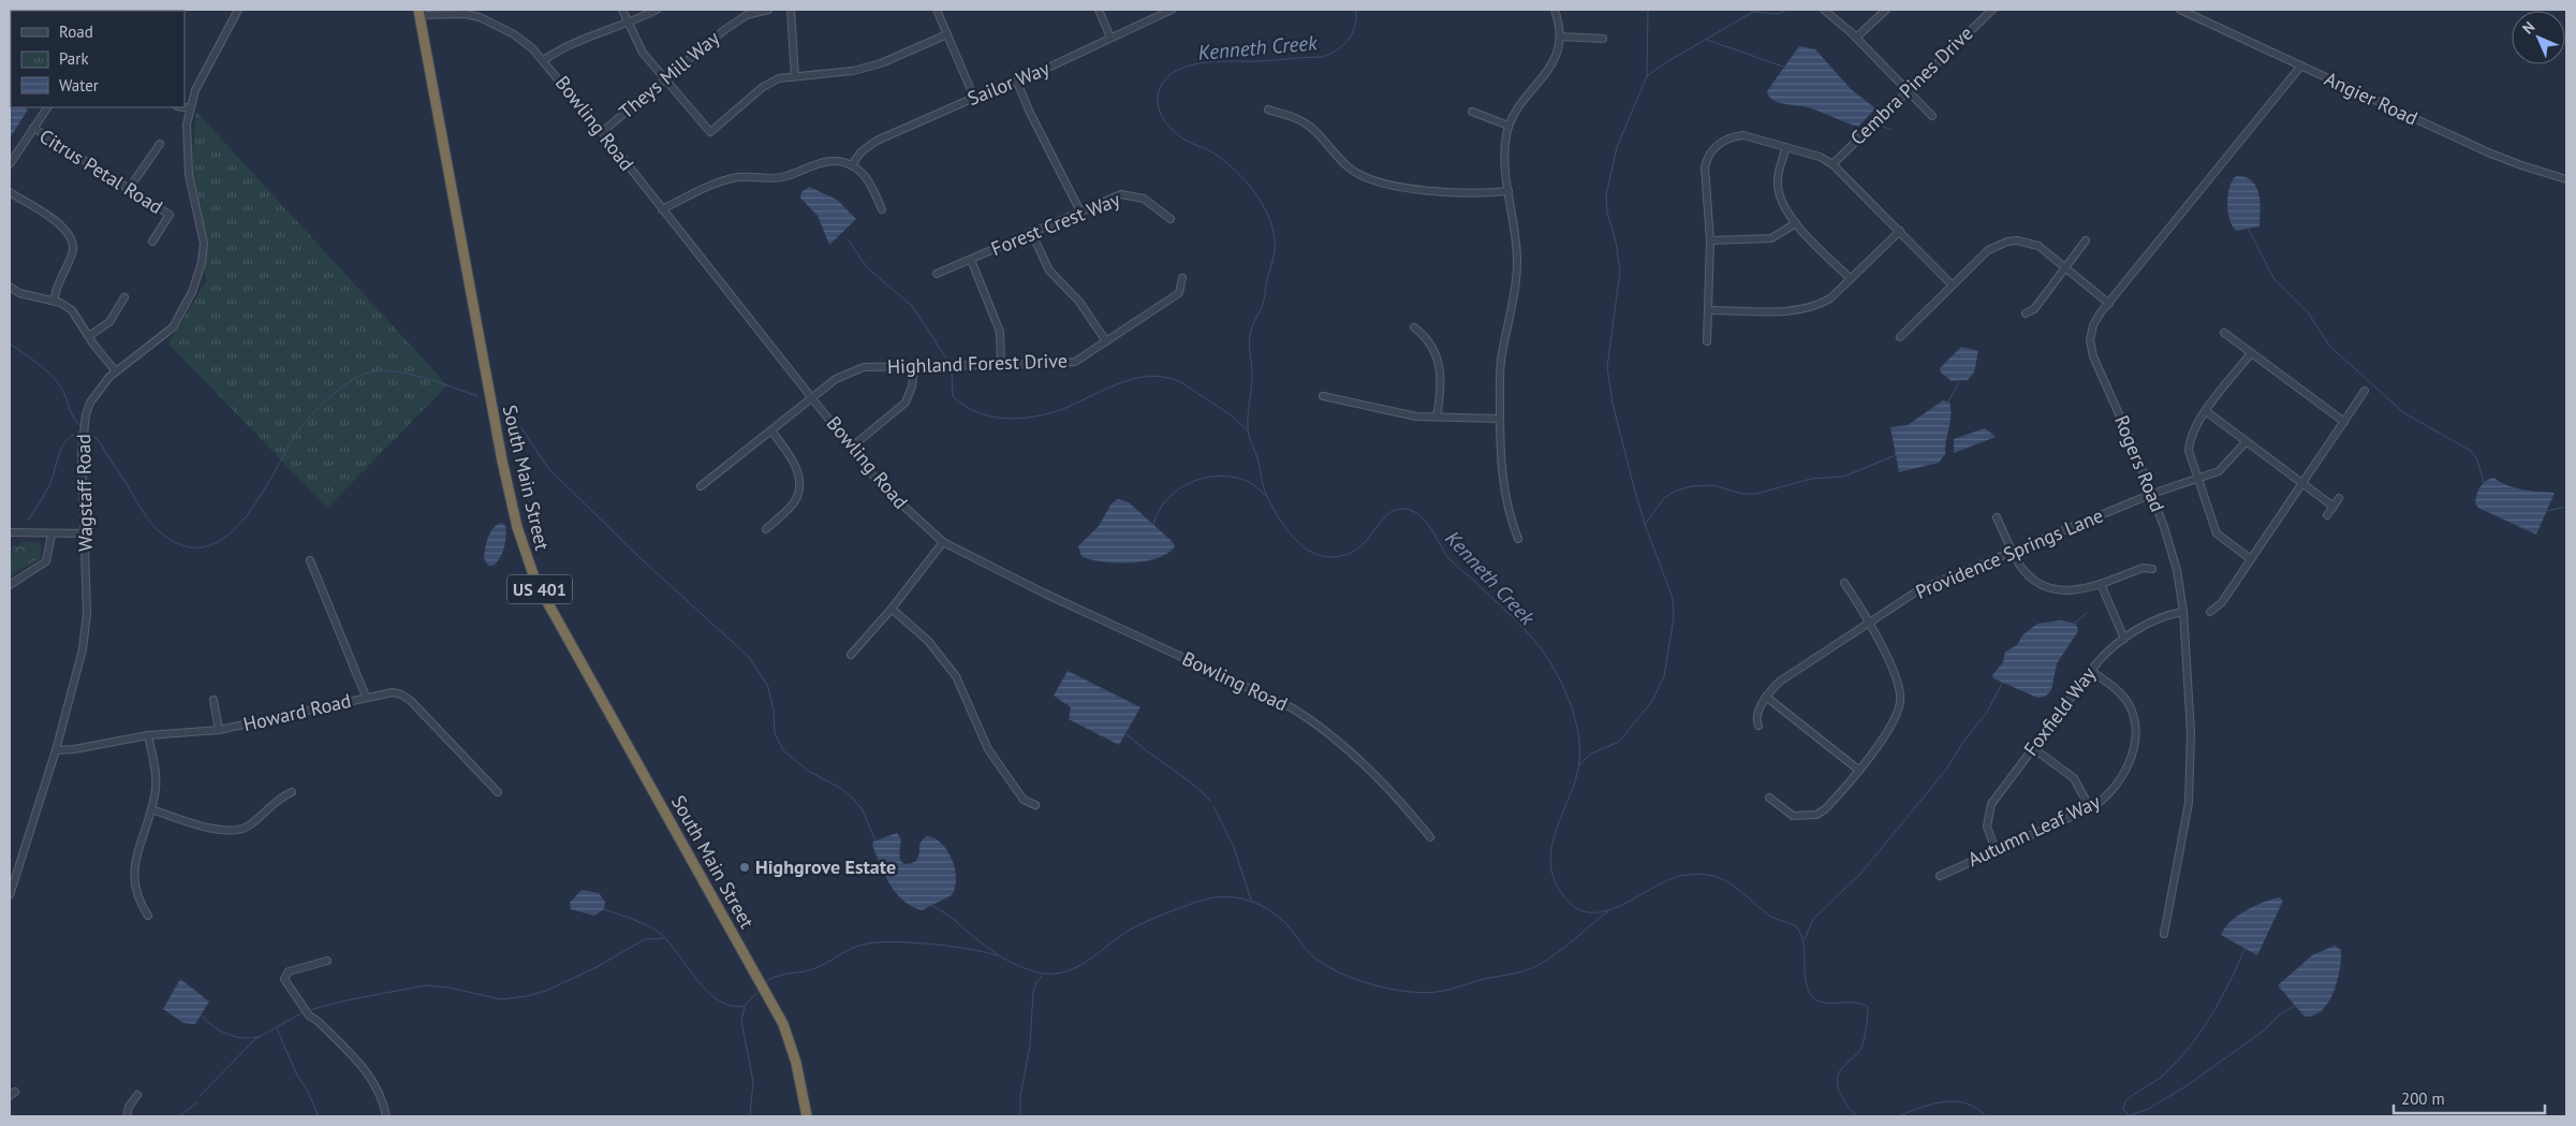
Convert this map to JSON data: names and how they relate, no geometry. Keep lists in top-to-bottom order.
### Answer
{
  "streets": {
    "highway": ["South Main Street", "US 401"],
    "street": [
      "Theys Mill Way",
      "Sailor Way",
      "Cembra Pines Drive",
      "Angier Road",
      "Bowling Road",
      "Citrus Petal Road",
      "Forest Crest Way",
      "Highland Forest Drive",
      "Rogers Road",
      "Wagstaff Road",
      "Providence Springs Lane",
      "Foxfield Way",
      "Howard Road",
      "Autumn Leaf Way"
    ]
  },
  "crossings": [
    ["Theys Mill Way", "Bowling Road"],
    ["Angier Road", "Rogers Road"],
    ["Bowling Road", "Highland Forest Drive"],
    ["Bowling Road", "South Main Street"],
    ["Rogers Road", "Providence Springs Lane"],
    ["Rogers Road", "Foxfield Way"],
    ["Wagstaff Road", "Howard Road"],
    ["Foxfield Way", "Autumn Leaf Way"]
  ],
  "water": ["Kenneth Creek"],
  "places": ["Highgrove Estate"],
  "legend": ["Road", "Park", "Water"],
  "scale_bar": "200 m",
  "north": "top left"
}
